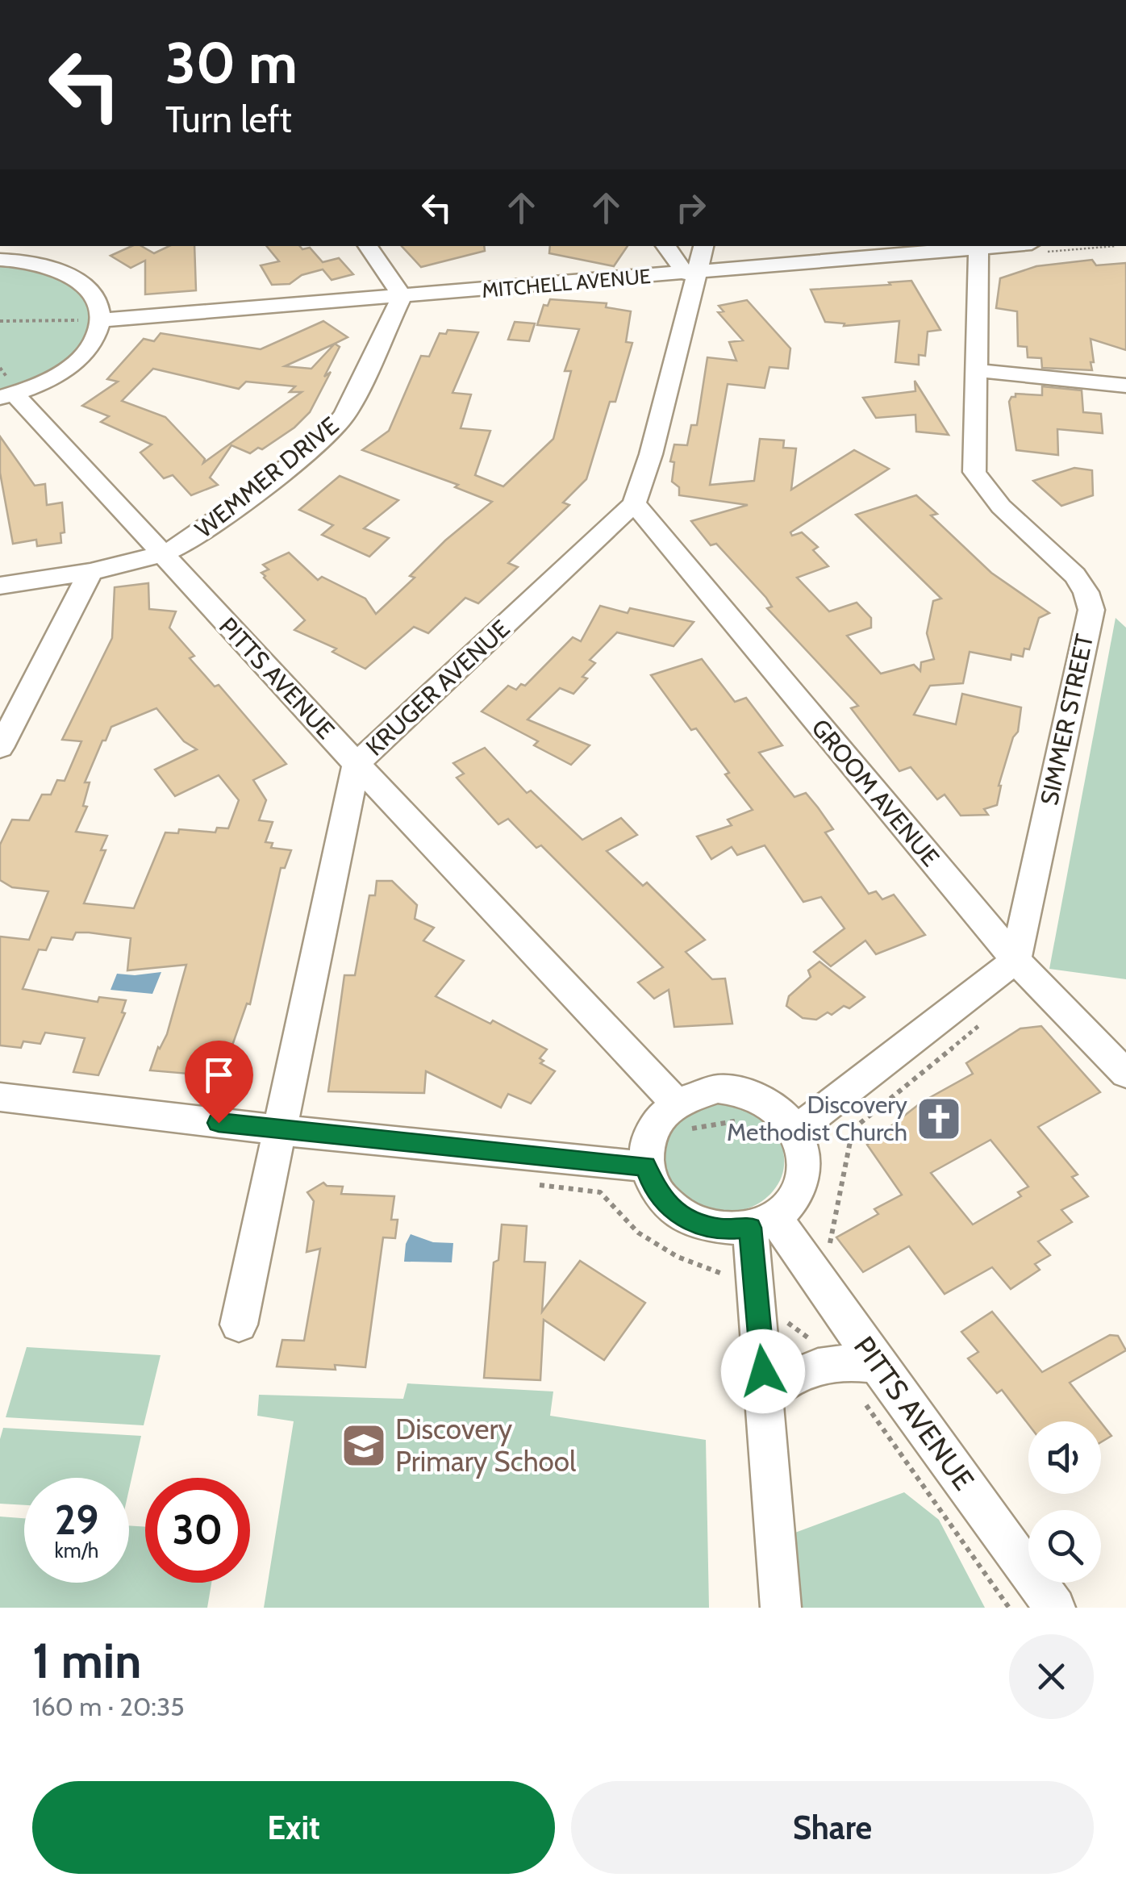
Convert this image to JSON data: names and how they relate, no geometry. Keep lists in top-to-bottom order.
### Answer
{
  "streets": {
    "street": [
      "MITCHELL AVENUE",
      "WEMMER DRIVE",
      "PITTS AVENUE",
      "KRUGER AVENUE",
      "SIMMER STREET",
      "GROOM AVENUE"
    ]
  },
  "crossings": [
    ["MITCHELL AVENUE", "WEMMER DRIVE"],
    ["MITCHELL AVENUE", "KRUGER AVENUE"],
    ["MITCHELL AVENUE", "SIMMER STREET"],
    ["WEMMER DRIVE", "PITTS AVENUE"],
    ["PITTS AVENUE", "KRUGER AVENUE"],
    ["KRUGER AVENUE", "GROOM AVENUE"],
    ["SIMMER STREET", "GROOM AVENUE"]
  ],
  "places": {
    "church": ["Discovery Methodist Church"],
    "school or university": ["Discovery Primary School"]
  },
  "page": {
    "turn": ["30 m", "Turn left"],
    "speed": "29 km/h",
    "limit": "30",
    "heading": ["1 min", "160 m · 20:35"],
    "buttons": ["Exit", "Share"]
  }
}
